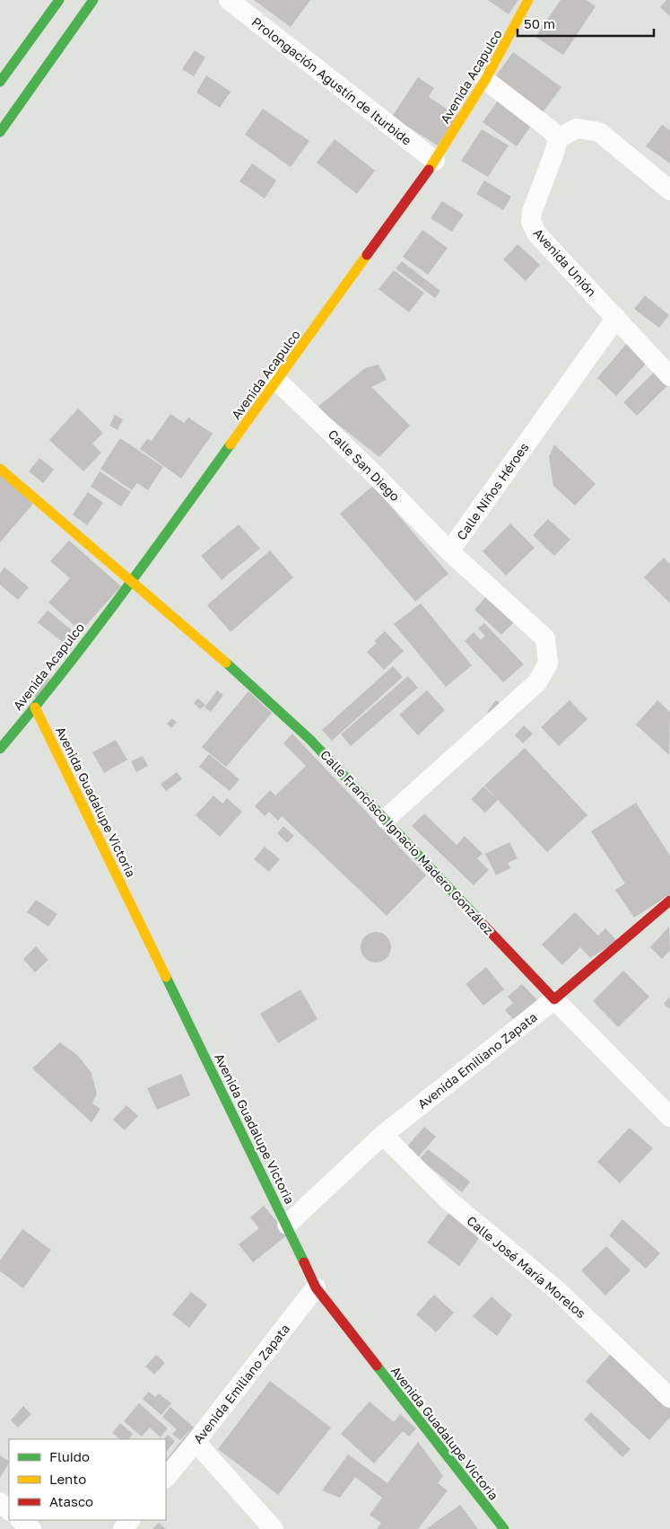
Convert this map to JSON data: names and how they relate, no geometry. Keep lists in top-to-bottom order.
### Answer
{
  "streets": {
    "street": [
      "Avenida Acapulco",
      "Prolongación Agustín de Iturbide",
      "Avenida Unión",
      "Calle San Diego",
      "Calle Niños Héroes",
      "Avenida Guadalupe Victoria",
      "Calle Francisco Ignacio Madero González",
      "Avenida Emiliano Zapata",
      "Calle José María Morelos"
    ]
  },
  "crossings": [
    ["Avenida Acapulco", "Prolongación Agustín de Iturbide"],
    ["Avenida Acapulco", "Calle San Diego"],
    ["Avenida Acapulco", "Avenida Guadalupe Victoria"],
    ["Avenida Acapulco", "Calle Francisco Ignacio Madero González"],
    ["Avenida Unión", "Calle Niños Héroes"],
    ["Calle San Diego", "Calle Niños Héroes"],
    ["Calle Niños Héroes", "Calle Francisco Ignacio Madero González"],
    ["Avenida Guadalupe Victoria", "Avenida Emiliano Zapata"],
    ["Calle Francisco Ignacio Madero González", "Avenida Emiliano Zapata"],
    ["Avenida Emiliano Zapata", "Calle José María Morelos"]
  ],
  "legend": ["Fluido", "Lento", "Atasco"],
  "scale_bar": "50 m"
}
